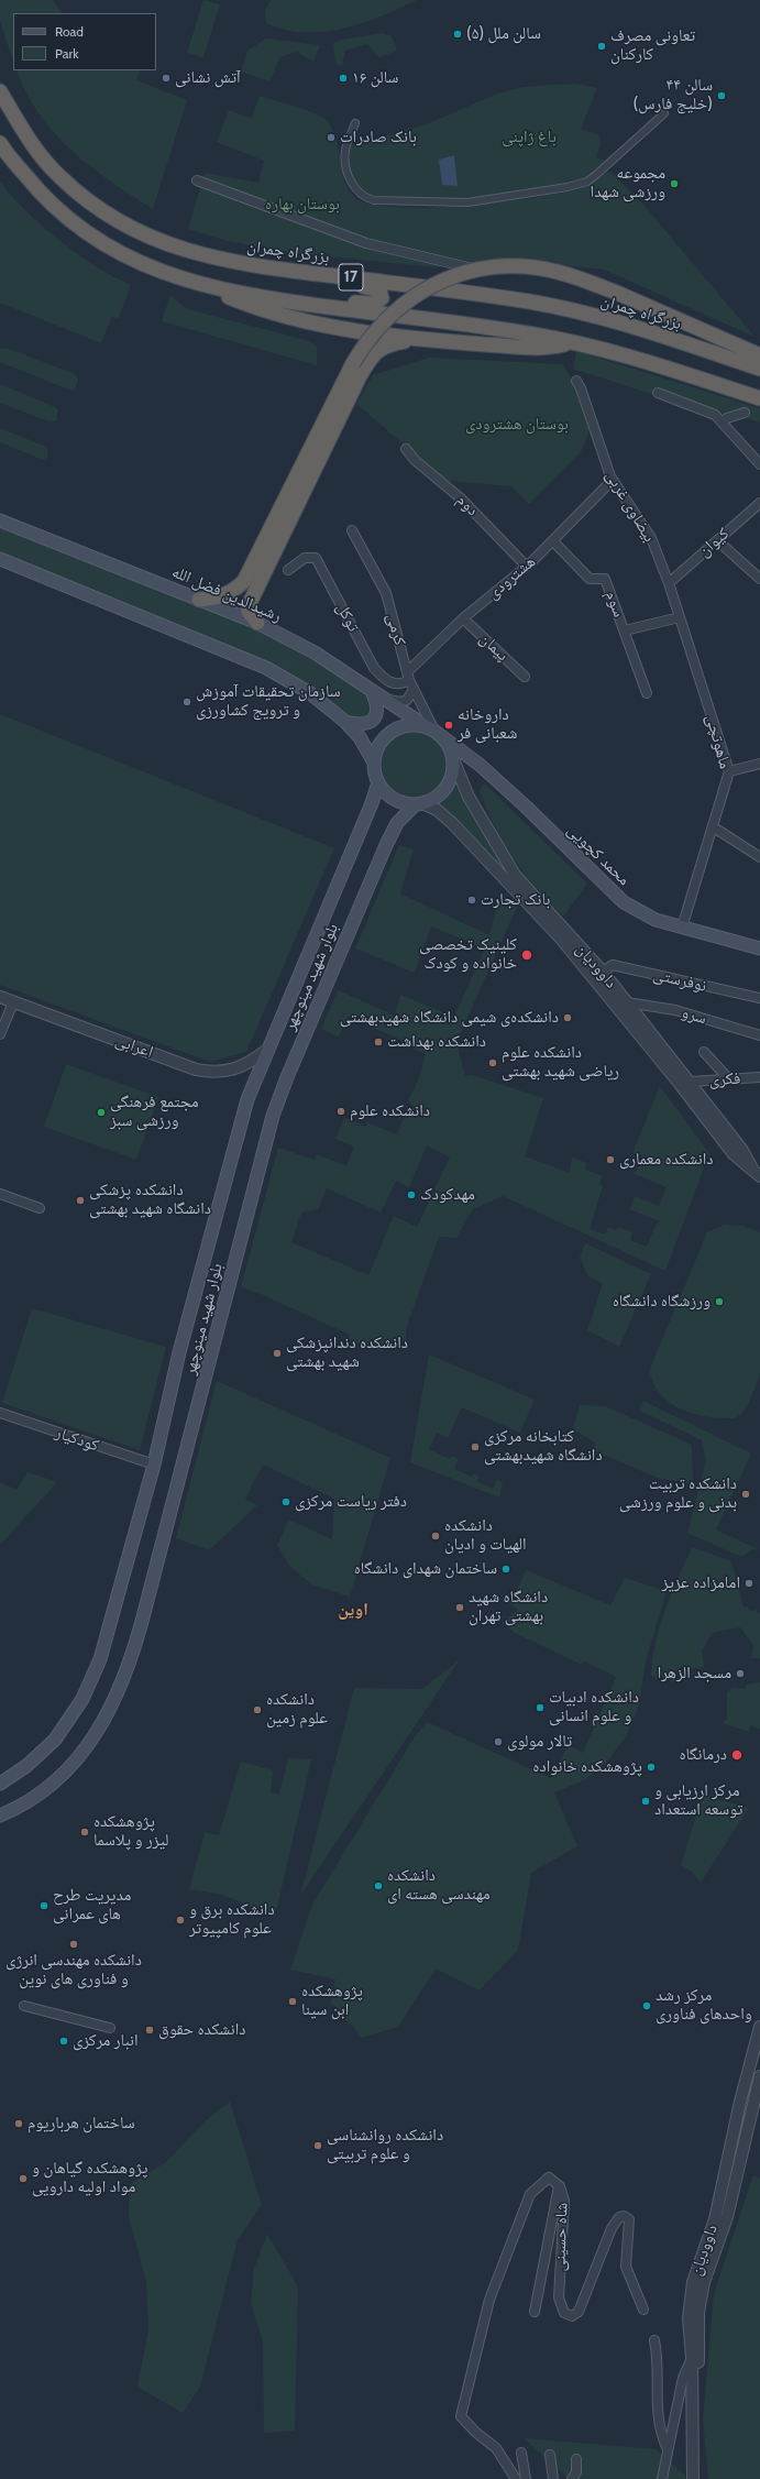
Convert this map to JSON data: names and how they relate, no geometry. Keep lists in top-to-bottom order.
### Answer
{
  "streets": {
    "highway": ["بزرگراه چمران", "17"],
    "main road": ["رشیدالدین فضل الله", "محمد کچویی", "بلوار شهید مینوچهر"],
    "street": [
      "دوم",
      "بیضاوی غربی",
      "کیوان",
      "هشترودی",
      "سوم",
      "توکل",
      "کرمی",
      "پیمان",
      "ماهوتچی",
      "داوودیان",
      "نوفرستی",
      "سرو",
      "اعرابی",
      "فکری",
      "کودکیار",
      "شاه حسینی"
    ]
  },
  "crossings": [
    ["دوم", "هشترودی"],
    ["بیضاوی غربی", "کیوان"],
    ["بیضاوی غربی", "هشترودی"],
    ["بیضاوی غربی", "ماهوتچی"],
    ["کیوان", "ماهوتچی"],
    ["هشترودی", "سوم"],
    ["هشترودی", "توکل"],
    ["هشترودی", "کرمی"],
    ["هشترودی", "پیمان"],
    ["رشیدالدین فضل الله", "کرمی"],
    ["رشیدالدین فضل الله", "محمد کچویی"],
    ["رشیدالدین فضل الله", "داوودیان"],
    ["رشیدالدین فضل الله", "بلوار شهید مینوچهر"],
    ["توکل", "کرمی"],
    ["کرمی", "محمد کچویی"],
    ["کرمی", "داوودیان"],
    ["کرمی", "بلوار شهید مینوچهر"],
    ["ماهوتچی", "محمد کچویی"],
    ["محمد کچویی", "داوودیان"],
    ["محمد کچویی", "بلوار شهید مینوچهر"],
    ["داوودیان", "بلوار شهید مینوچهر"],
    ["داوودیان", "نوفرستی"],
    ["داوودیان", "سرو"],
    ["داوودیان", "فکری"],
    ["بلوار شهید مینوچهر", "اعرابی"],
    ["بلوار شهید مینوچهر", "کودکیار"]
  ],
  "districts": ["اوین"],
  "parks": ["باغ ژاپنی", "بوستان بهاره", "بوستان هشترودی"],
  "places": [
    "(۵) سالن ملل",
    "تعاونی مصرف کارکنان",
    "آتش نشانی",
    "سالن ۱۶",
    "سالن ۴۴ (خلیج فارس)",
    "بانک صادرات",
    "مجموعه ورزشی شهدا",
    "سازمان تحقیقات آموزش و ترویج کشاورزی",
    "داروخانه شعبانی فر",
    "بانک تجارت",
    "کلینیک تخصصی خانواده و کودک",
    "دانشکده‌ی شیمی دانشگاه شهیدبهشتی",
    "دانشکده بهداشت",
    "دانشکده علوم ریاضی شهید بهشتی",
    "دانشکده علوم",
    "مجتمع فرهنگی ورزشی سبز",
    "دانشکده معماری",
    "مهدکودک",
    "دانشکده پزشکی دانشگاه شهید بهشتی",
    "ورزشگاه دانشگاه",
    "دانشکده دندانپزشکی شهید بهشتی",
    "کتابخانه مرکزی دانشگاه شهیدبهشتی",
    "دانشکده تربیت بدنی و علوم ورزشی",
    "دفتر ریاست مرکزی",
    "دانشکده الهیات و ادیان",
    "ساختمان شهدای دانشگاه",
    "امامزاده عزیز",
    "دانشگاه شهید بهشتی تهران",
    "مسجد الزهرا",
    "دانشکده ادبیات و علوم انسانی",
    "دانشکده علوم زمین",
    "تالار مولوی",
    "درمانگاه",
    "پژوهشکده خانواده",
    "مرکز ارزیابی و توسعه استعداد",
    "پژوهشکده لیزر و پلاسما",
    "دانشکده مهندسی هسته ای",
    "مدیریت طرح های عمرانی",
    "دانشکده برق و علوم کامپیوتر",
    "دانشکده مهندسی انرژی و فناوری های نوین",
    "پژوهشکده ابن سینا",
    "مرکز رشد واحدهای فناوری",
    "دانشکده حقوق",
    "انبار مرکزی",
    "ساختمان هرباریوم",
    "دانشکده روانشناسی و علوم تربیتی",
    "پژوهشکده گیاهان و مواد اولیه دارویی"
  ],
  "legend": ["Road", "Park"]
}
